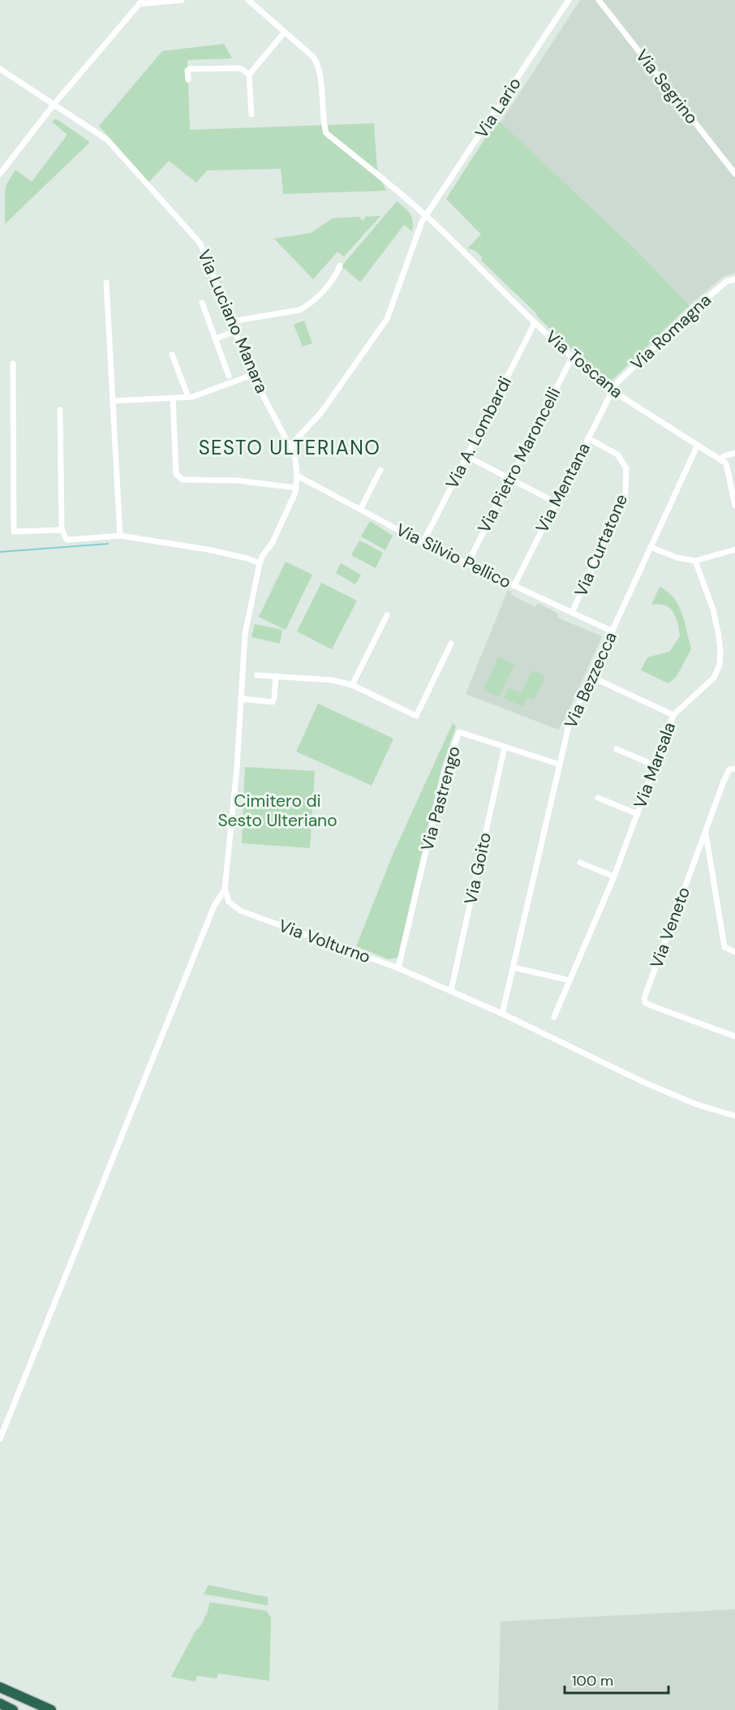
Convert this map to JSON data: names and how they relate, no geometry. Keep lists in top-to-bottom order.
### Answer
{
  "streets": {
    "street": [
      "Via Segrino",
      "Via Lario",
      "Via Luciano Manara",
      "Via Romagna",
      "Via Toscana",
      "Via A. Lombardi",
      "Via Pietro Maroncelli",
      "Via Mentana",
      "Via Curtatone",
      "Via Silvio Pellico",
      "Via Bezzecca",
      "Via Marsala",
      "Via Pastrengo",
      "Via Goito",
      "Via Veneto",
      "Via Volturno"
    ]
  },
  "crossings": [
    ["Via Lario", "Via Luciano Manara"],
    ["Via Lario", "Via Toscana"],
    ["Via Luciano Manara", "Via Silvio Pellico"],
    ["Via Romagna", "Via Toscana"],
    ["Via Romagna", "Via Mentana"],
    ["Via Toscana", "Via A. Lombardi"],
    ["Via Toscana", "Via Pietro Maroncelli"],
    ["Via Toscana", "Via Mentana"],
    ["Via Toscana", "Via Bezzecca"],
    ["Via A. Lombardi", "Via Silvio Pellico"],
    ["Via Pietro Maroncelli", "Via Silvio Pellico"],
    ["Via Mentana", "Via Curtatone"],
    ["Via Mentana", "Via Silvio Pellico"],
    ["Via Curtatone", "Via Silvio Pellico"],
    ["Via Silvio Pellico", "Via Bezzecca"],
    ["Via Bezzecca", "Via Pastrengo"],
    ["Via Bezzecca", "Via Volturno"],
    ["Via Pastrengo", "Via Goito"],
    ["Via Pastrengo", "Via Volturno"],
    ["Via Goito", "Via Volturno"]
  ],
  "districts": ["SESTO ULTERIANO"],
  "parks": ["Cimitero di Sesto Ulteriano"],
  "scale_bar": "100 m"
}
